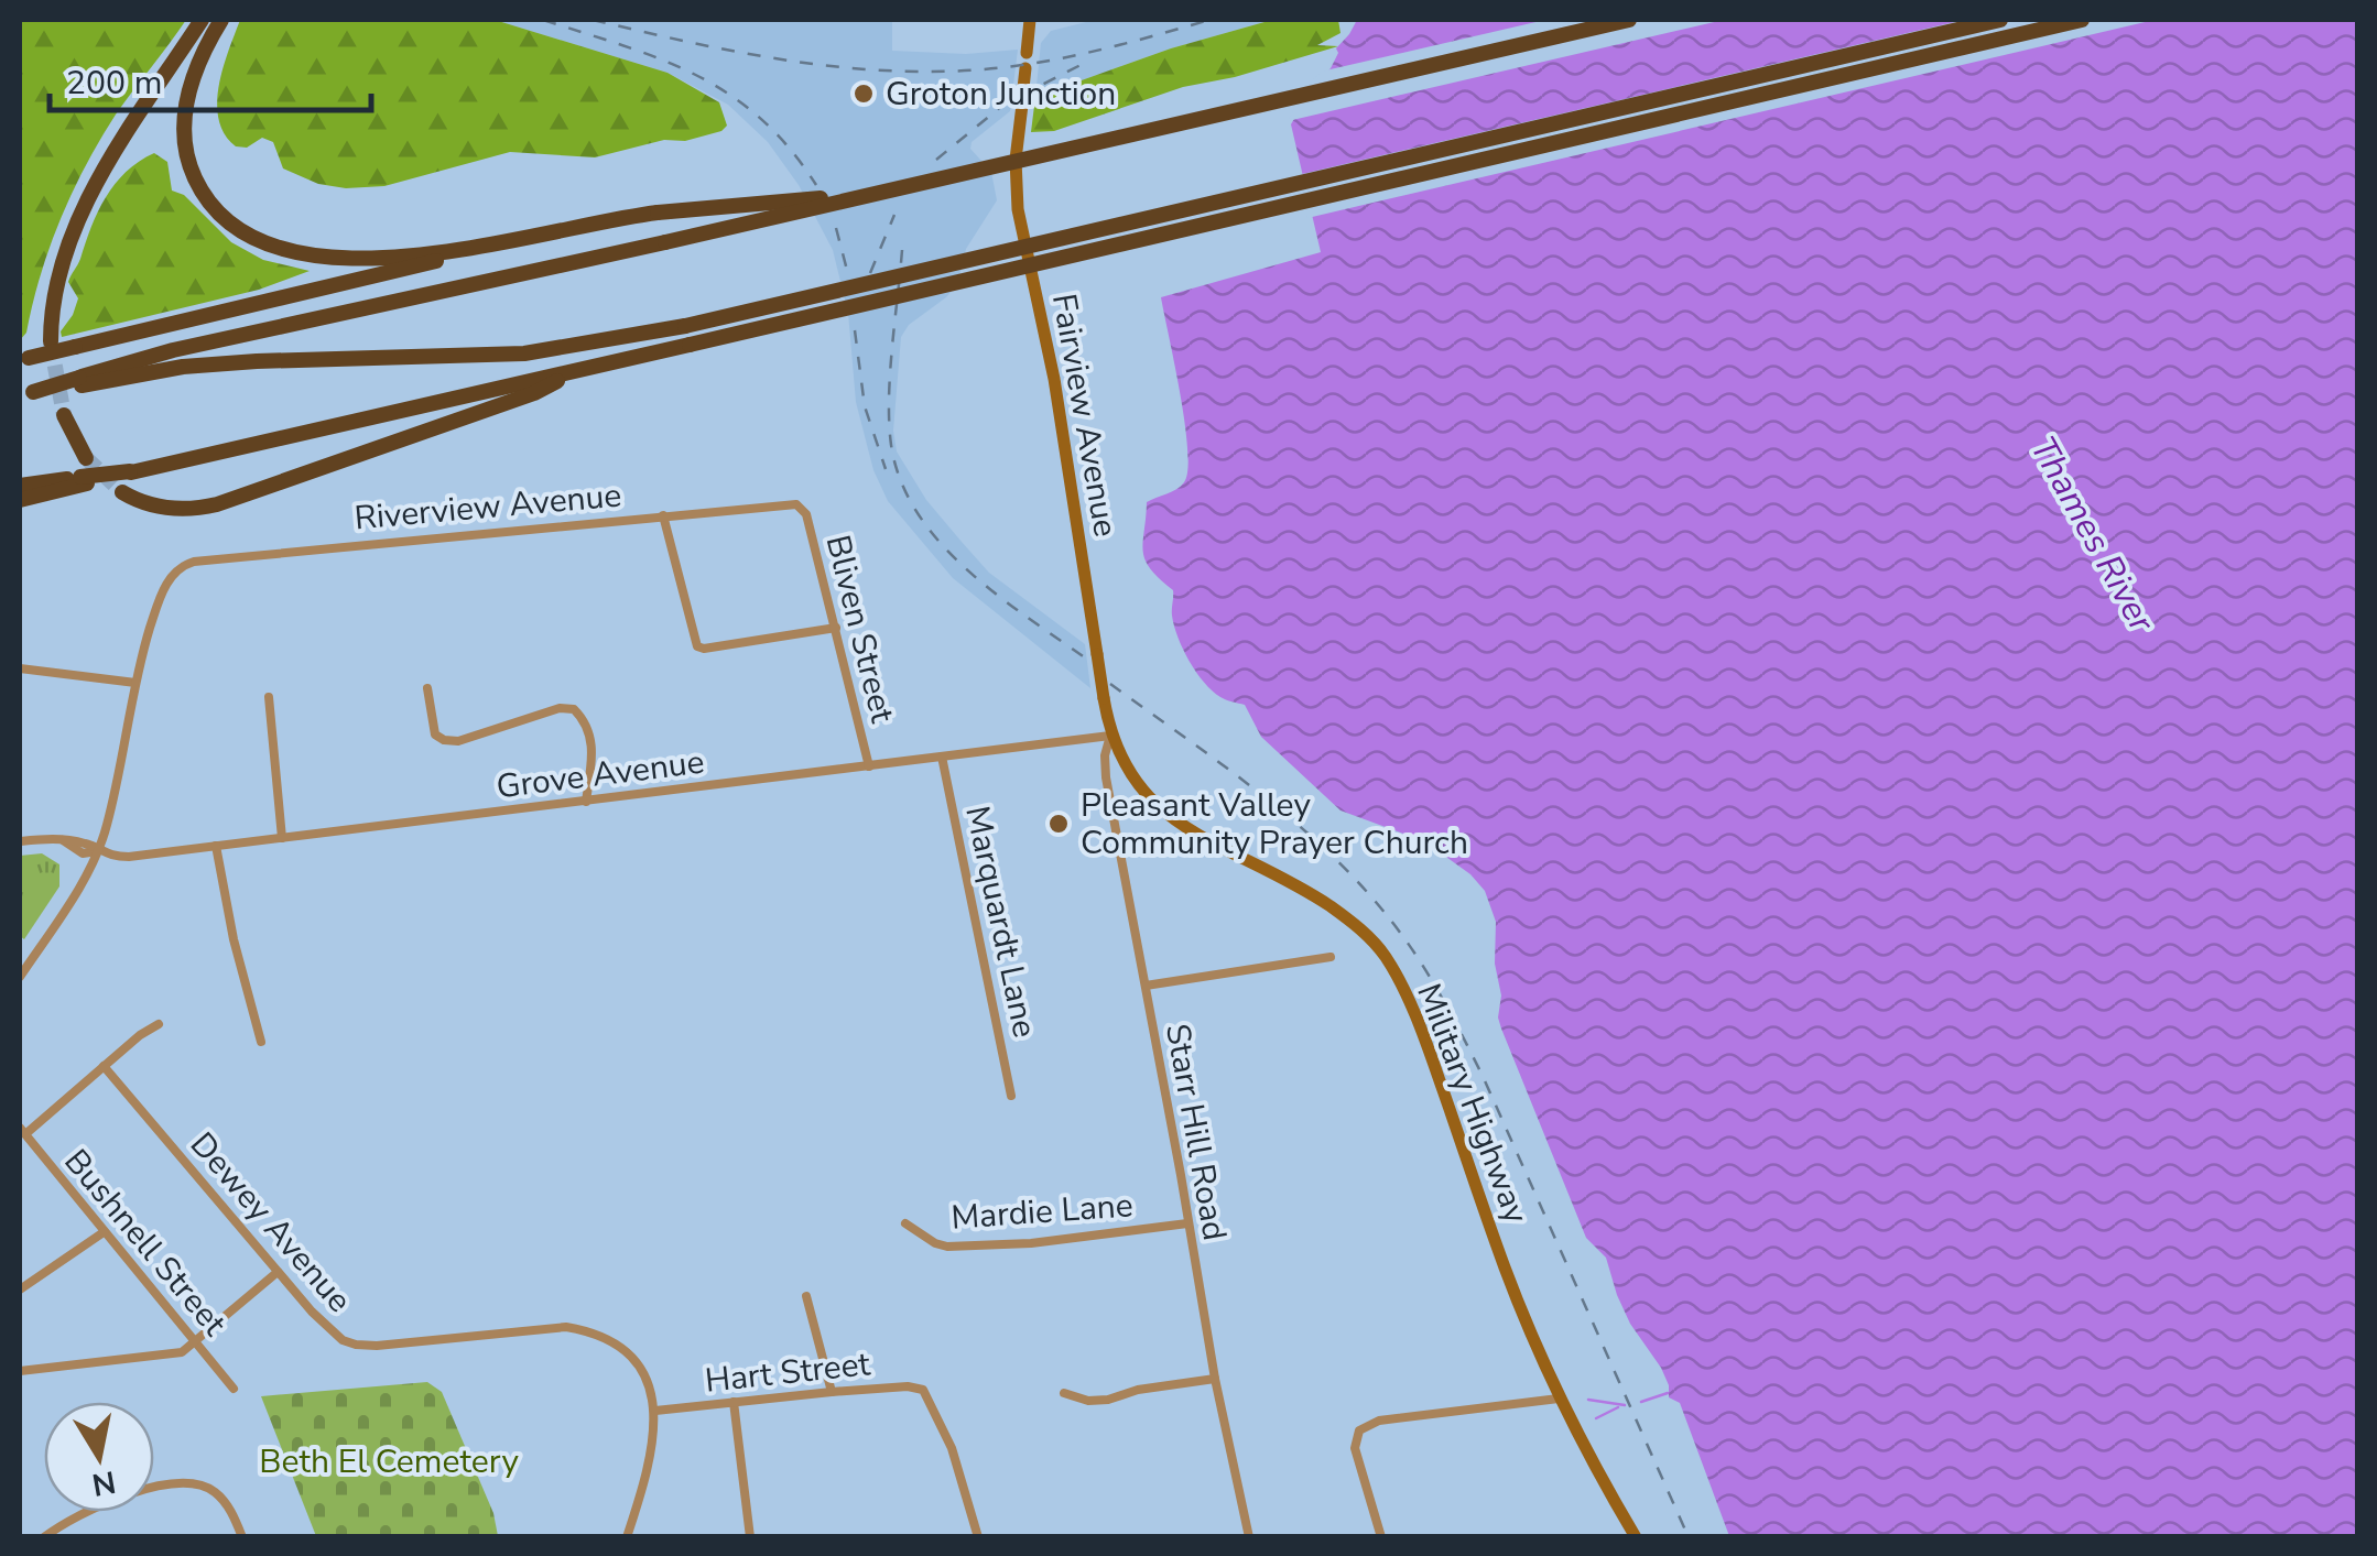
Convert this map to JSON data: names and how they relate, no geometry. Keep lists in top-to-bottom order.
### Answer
{
  "streets": {
    "street": [
      "Fairview Avenue",
      "Riverview Avenue",
      "Bliven Street",
      "Grove Avenue",
      "Marquardt Lane",
      "Military Highway",
      "Starr Hill Road",
      "Mardie Lane",
      "Dewey Avenue",
      "Bushnell Street",
      "Hart Street"
    ]
  },
  "crossings": [
    ["Fairview Avenue", "Grove Avenue"],
    ["Fairview Avenue", "Military Highway"],
    ["Fairview Avenue", "Starr Hill Road"],
    ["Riverview Avenue", "Bliven Street"],
    ["Bliven Street", "Grove Avenue"],
    ["Grove Avenue", "Marquardt Lane"],
    ["Grove Avenue", "Military Highway"],
    ["Grove Avenue", "Starr Hill Road"],
    ["Military Highway", "Starr Hill Road"],
    ["Starr Hill Road", "Mardie Lane"],
    ["Dewey Avenue", "Hart Street"]
  ],
  "water": ["Thames River"],
  "parks": ["Beth El Cemetery"],
  "places": ["Groton Junction", "Pleasant Valley Community Prayer Church"],
  "scale_bar": "200 m",
  "north": "bottom"
}
